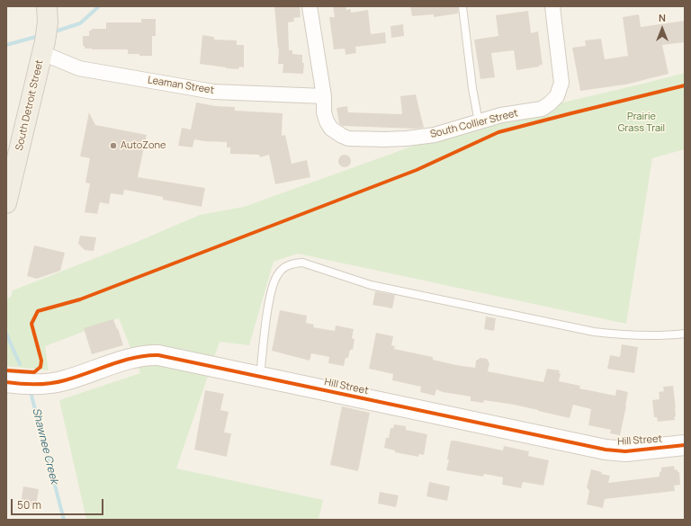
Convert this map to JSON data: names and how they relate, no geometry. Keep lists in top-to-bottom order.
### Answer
{
  "streets": {
    "main road": ["South Detroit Street"],
    "street": ["Leaman Street", "South Collier Street", "Hill Street"]
  },
  "crossings": [
    ["Leaman Street", "South Detroit Street"],
    ["Leaman Street", "South Collier Street"]
  ],
  "water": ["Shawnee Creek"],
  "parks": ["Prairie Grass Trail"],
  "places": ["AutoZone"],
  "scale_bar": "50 m",
  "north": "top"
}
